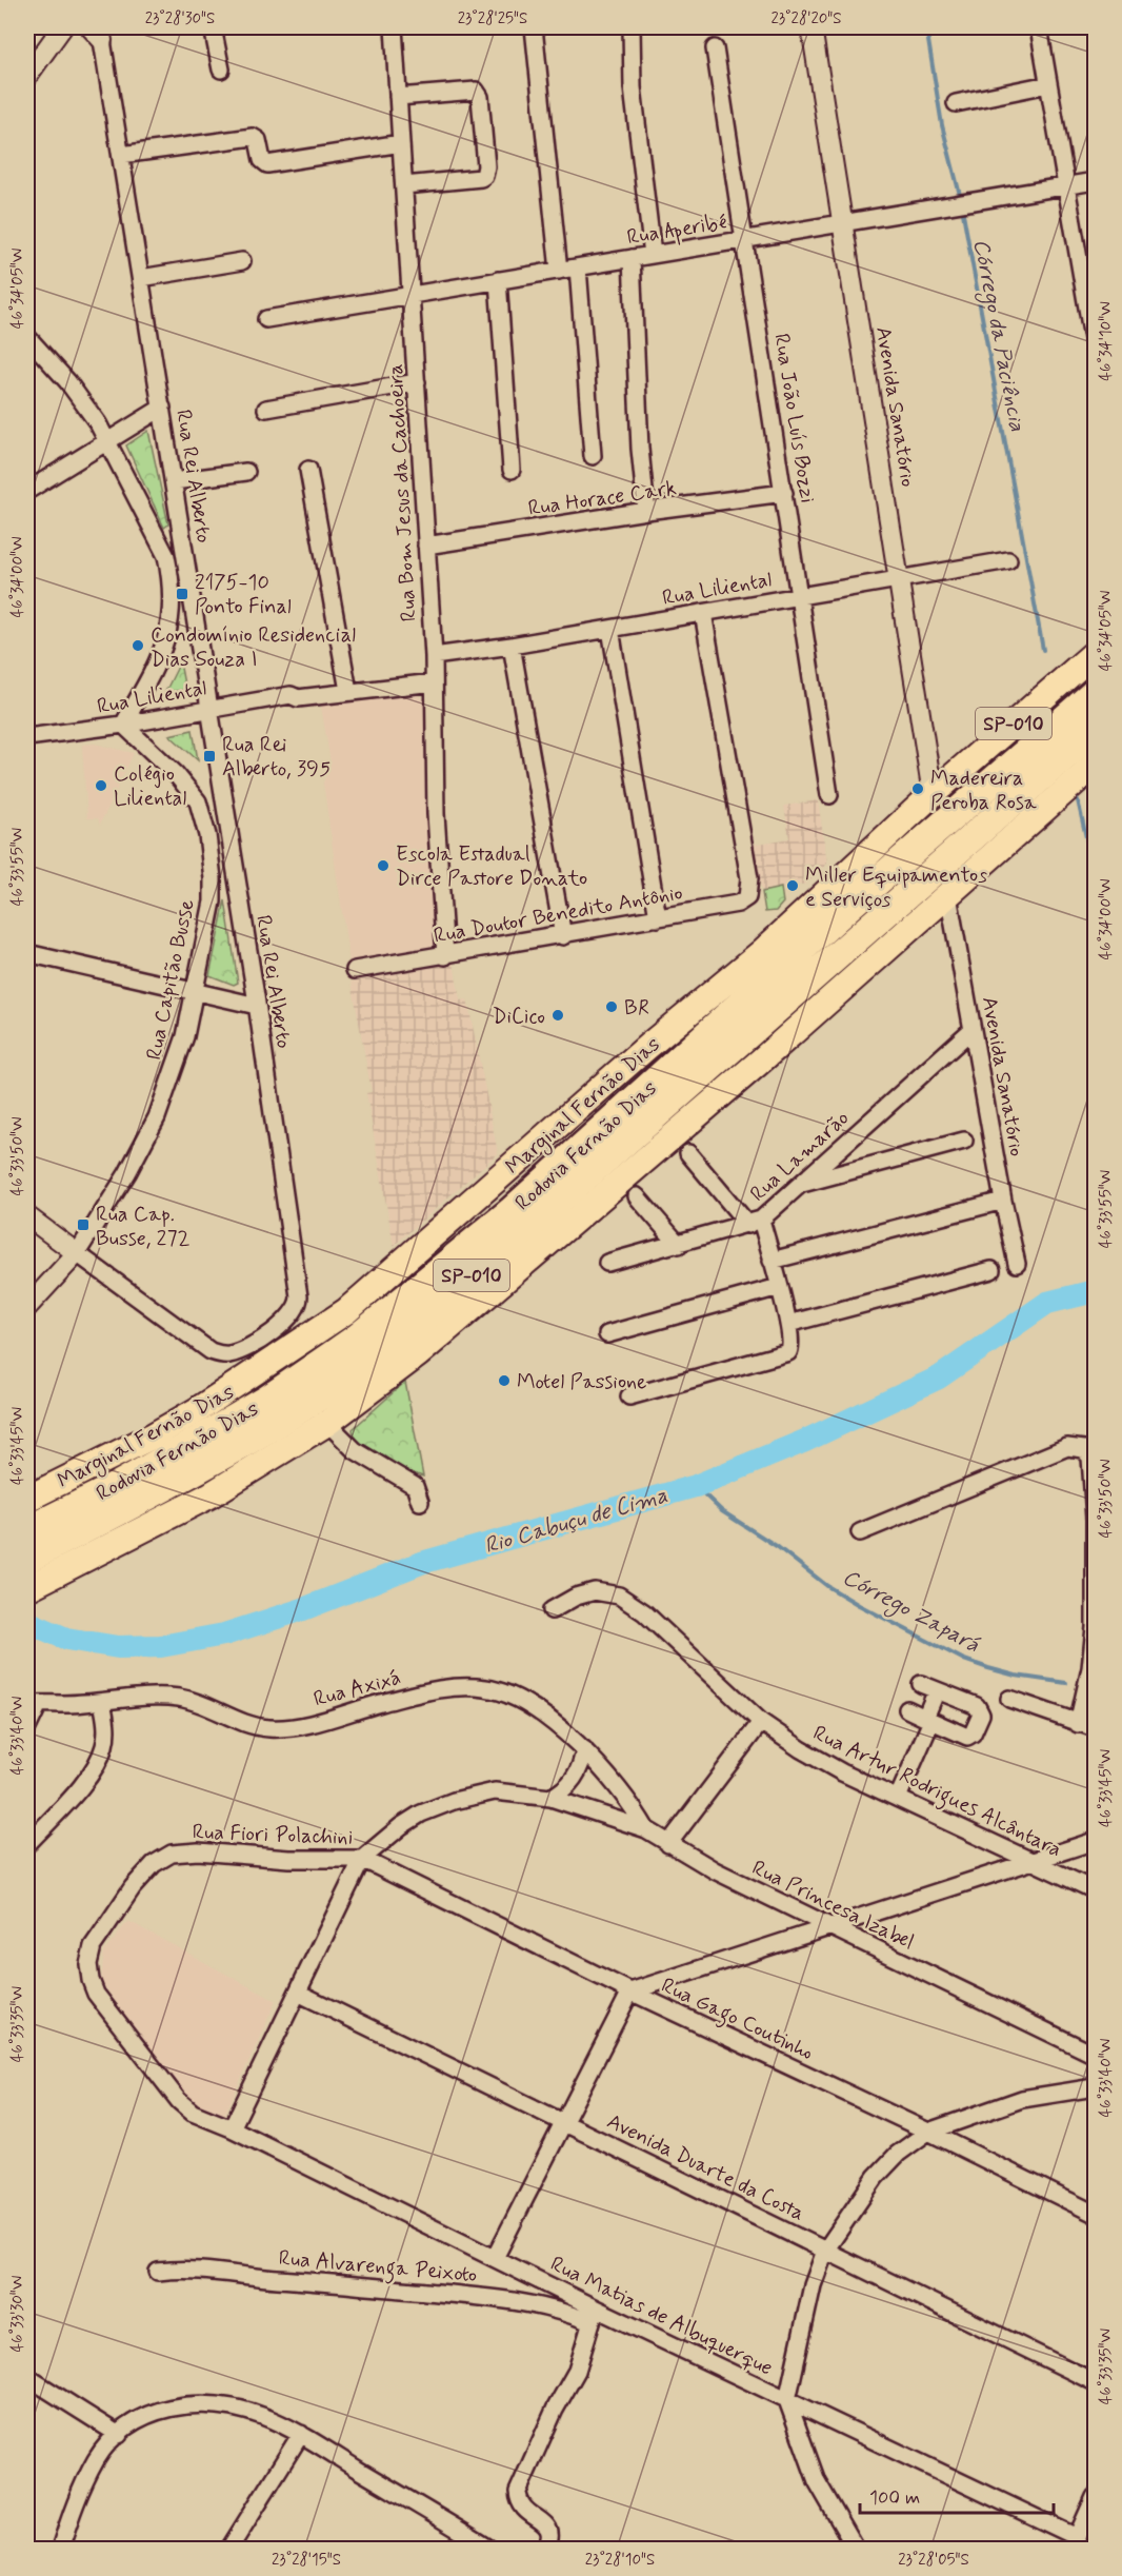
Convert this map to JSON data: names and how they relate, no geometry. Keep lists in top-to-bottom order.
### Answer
{
  "streets": {
    "highway": ["SP-010", "Marginal Fernão Dias", "Rodovia Fernão Dias"],
    "street": [
      "Rua Aperibé",
      "Avenida Sanatório",
      "Rua João Luís Bozzi",
      "Rua Rei Alberto",
      "Rua Bom Jesus da Cachoeira",
      "Rua Horace Cark",
      "Rua Liliental",
      "Rua Doutor Benedito Antônio",
      "Rua Capitão Busse",
      "Rua Lamarão",
      "Rua Axixá",
      "Rua Artur Rodrigues Alcântara",
      "Rua Fiori Polachini",
      "Rua Princesa Izabel",
      "Rua Gago Coutinho",
      "Avenida Duarte da Costa",
      "Rua Alvarenga Peixoto",
      "Rua Matias de Albuquerque"
    ]
  },
  "crossings": [
    ["Rua Aperibé", "Avenida Sanatório"],
    ["Rua Aperibé", "Rua João Luís Bozzi"],
    ["Rua Aperibé", "Rua Bom Jesus da Cachoeira"],
    ["Avenida Sanatório", "Rua Liliental"],
    ["Avenida Sanatório", "SP-010"],
    ["Avenida Sanatório", "Marginal Fernão Dias"],
    ["Avenida Sanatório", "Rua Lamarão"],
    ["Rua João Luís Bozzi", "Rua Horace Cark"],
    ["Rua João Luís Bozzi", "Rua Liliental"],
    ["Rua Rei Alberto", "Rua Liliental"],
    ["Rua Rei Alberto", "Rua Capitão Busse"],
    ["Rua Bom Jesus da Cachoeira", "Rua Horace Cark"],
    ["Rua Bom Jesus da Cachoeira", "Rua Liliental"],
    ["Rua Bom Jesus da Cachoeira", "Rua Doutor Benedito Antônio"],
    ["Rua Liliental", "Rua Doutor Benedito Antônio"],
    ["Rua Liliental", "Rua Capitão Busse"],
    ["Rua Axixá", "Rua Princesa Izabel"],
    ["Rua Fiori Polachini", "Rua Princesa Izabel"],
    ["Rua Fiori Polachini", "Rua Gago Coutinho"],
    ["Rua Fiori Polachini", "Rua Matias de Albuquerque"],
    ["Rua Princesa Izabel", "Rua Gago Coutinho"],
    ["Rua Alvarenga Peixoto", "Rua Matias de Albuquerque"]
  ],
  "water": ["Córrego da Paciência", "Rio Cabuçu de Cima", "Córrego Zapará"],
  "places": {
    "transit": ["2175-10 Ponto Final", "Rua Rei Alberto, 395", "Rua Cap. Busse, 272"],
    "other": [
      "Condomínio Residencial Dias Souza I",
      "Colégio Liliental",
      "Madereira Peroba Rosa",
      "Escola Estadual Dirce Pastore Donato",
      "Miller Equipamentos e Serviços",
      "BR",
      "DiCico",
      "Motel Passione"
    ]
  },
  "scale_bar": "100 m",
  "coordinates": [
    "23°28'30\"S",
    "23°28'25\"S",
    "23°28'20\"S",
    "46°34'05\"W",
    "46°34'10\"W",
    "46°34'00\"W",
    "46°33'55\"W",
    "46°33'50\"W",
    "46°33'45\"W",
    "46°33'40\"W",
    "46°33'35\"W",
    "46°33'30\"W",
    "23°28'15\"S",
    "23°28'10\"S",
    "23°28'05\"S"
  ]
}
